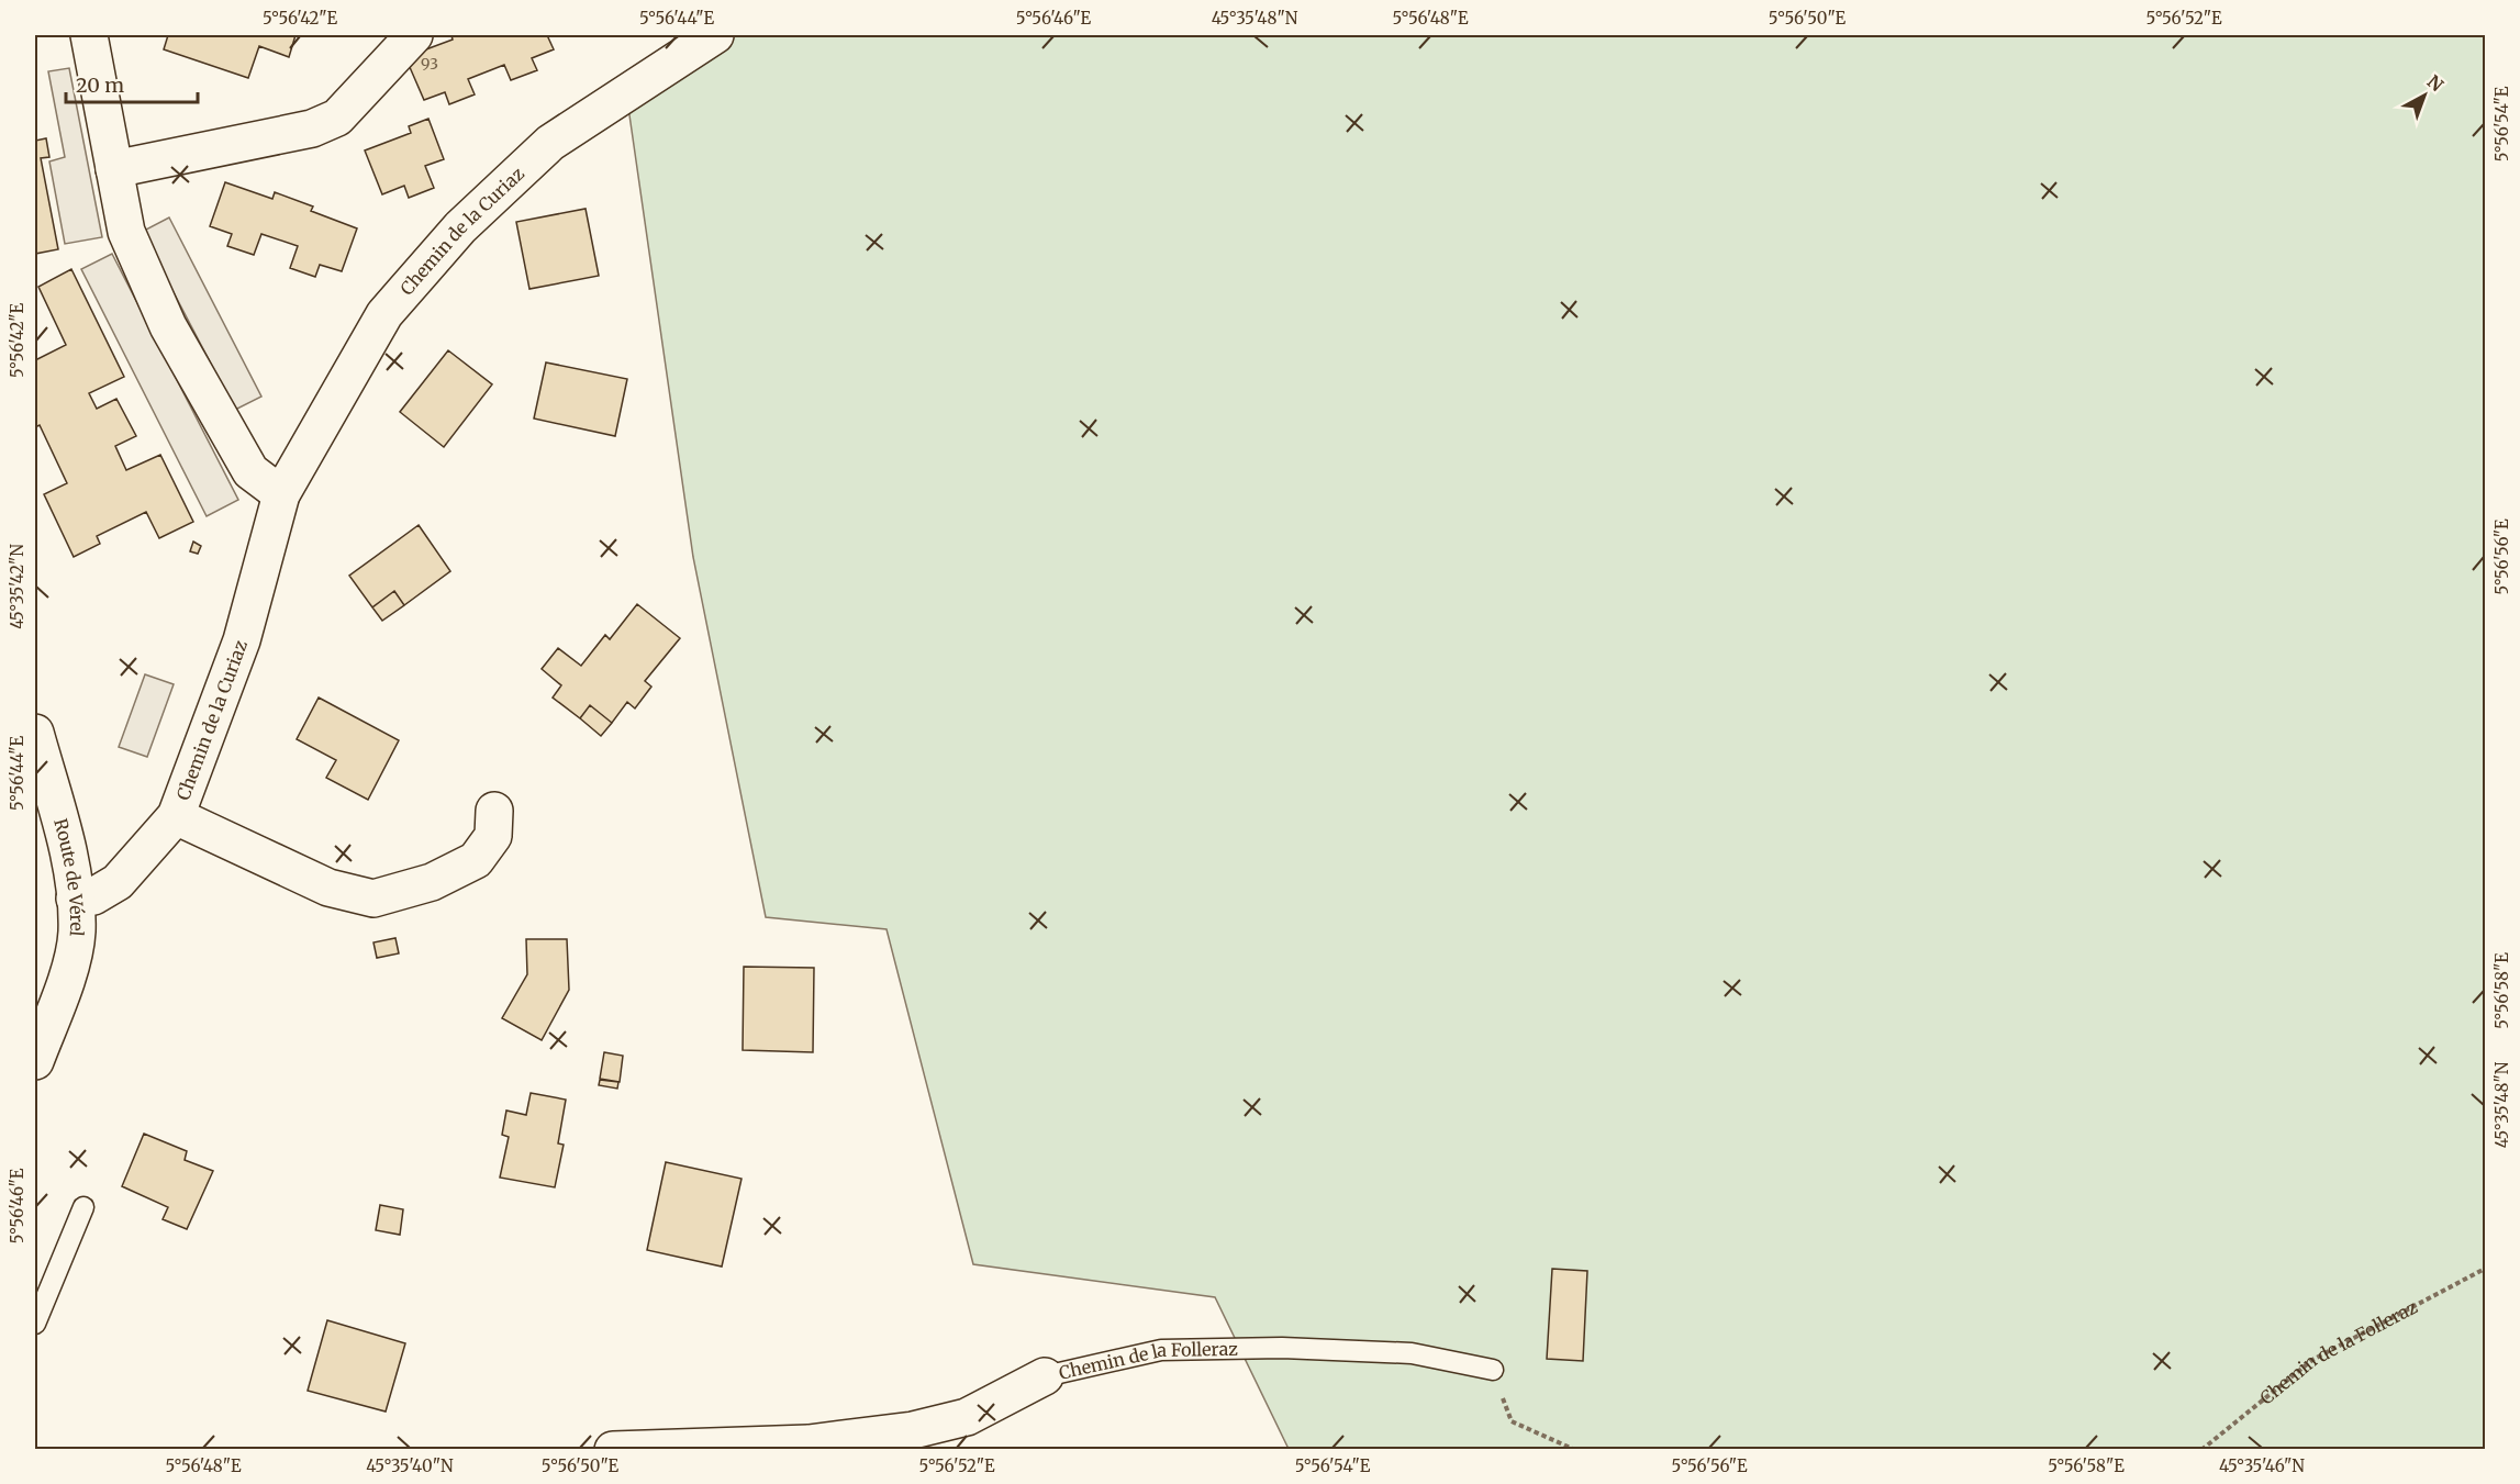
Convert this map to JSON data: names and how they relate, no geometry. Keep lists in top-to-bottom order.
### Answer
{
  "streets": {
    "street": ["Chemin de la Curiaz", "Route de Vérel", "Chemin de la Folleraz"]
  },
  "crossings": [
    ["Chemin de la Curiaz", "Route de Vérel"]
  ],
  "house_numbers": ["93"],
  "scale_bar": "20 m",
  "north": "top right",
  "coordinates": [
    "5°56'42\"E",
    "5°56'44\"E",
    "5°56'46\"E",
    "45°35'48\"N",
    "5°56'48\"E",
    "5°56'50\"E",
    "5°56'52\"E",
    "5°56'54\"E",
    "5°56'56\"E",
    "45°35'42\"N",
    "5°56'58\"E",
    "45°35'40\"N",
    "45°35'46\"N"
  ]
}
